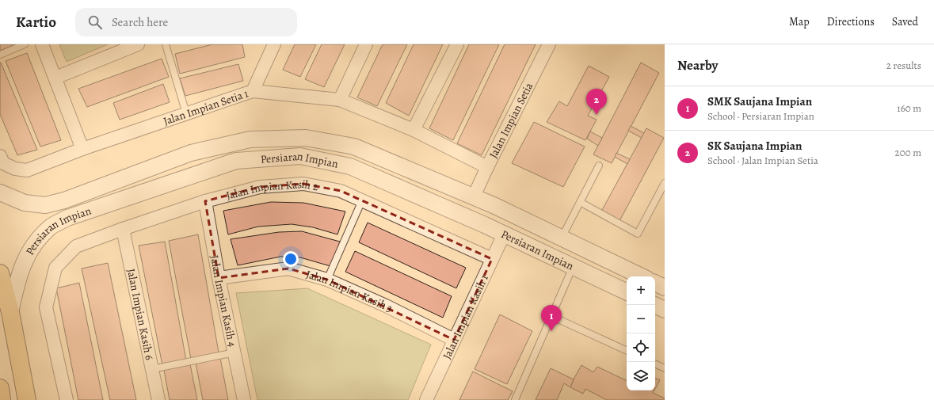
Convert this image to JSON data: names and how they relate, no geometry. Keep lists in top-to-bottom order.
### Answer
{
  "streets": {
    "street": [
      "Jalan Impian Setia 1",
      "Jalan Impian Setia",
      "Persiaran Impian",
      "Jalan Impian Kasih 2",
      "Jalan Impian Kasih 3",
      "Jalan Impian Kasih 4",
      "Jalan Impian Kasih 6",
      "Jalan Impian Kasih 1"
    ]
  },
  "crossings": [
    ["Jalan Impian Setia 1", "Jalan Impian Setia"],
    ["Jalan Impian Setia", "Persiaran Impian"],
    ["Persiaran Impian", "Jalan Impian Kasih 1"],
    ["Jalan Impian Kasih 2", "Jalan Impian Kasih 4"],
    ["Jalan Impian Kasih 2", "Jalan Impian Kasih 6"],
    ["Jalan Impian Kasih 2", "Jalan Impian Kasih 1"],
    ["Jalan Impian Kasih 3", "Jalan Impian Kasih 4"],
    ["Jalan Impian Kasih 3", "Jalan Impian Kasih 1"]
  ],
  "page": {
    "header": "Kartio",
    "search": "Search here",
    "nav": ["Map", "Directions", "Saved"],
    "heading": ["Nearby", "2 results"],
    "list": [
      {
        "mark": "1",
        "name": "SMK Saujana Impian",
        "note": "School · Persiaran Impian",
        "value": "160 m"
      },
      {
        "mark": "2",
        "name": "SK Saujana Impian",
        "note": "School · Jalan Impian Setia",
        "value": "200 m"
      }
    ],
    "pins": ["2", "1"],
    "map_buttons": ["+", "−"]
  }
}
